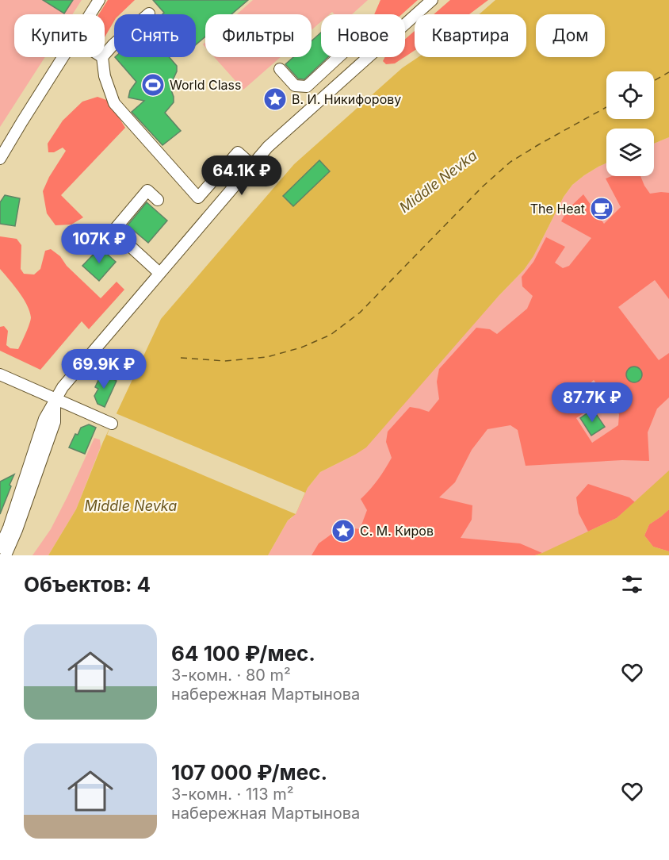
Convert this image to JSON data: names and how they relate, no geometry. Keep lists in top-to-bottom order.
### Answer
{
  "water": ["Middle Nevka"],
  "places": {
    "sports": ["World Class"],
    "place": ["В. И. Никифорову", "С. М. Киров"],
    "cafe": ["The Heat"]
  },
  "page": {
    "chip": [
      "Купить",
      "Снять",
      "Фильтры",
      "Новое",
      "Квартира",
      "Дом"
    ],
    "price": [
      "64.1K ₽",
      "107K ₽",
      "69.9K ₽",
      "87.7K ₽"
    ],
    "heading": "Объектов: 4",
    "list": [
      {
        "name": "64 100 ₽/мес.",
        "note": "3-комн. · 80 m² · набережная Мартынова"
      },
      {
        "name": "107 000 ₽/мес.",
        "note": "3-комн. · 113 m² · набережная Мартынова"
      }
    ]
  }
}
